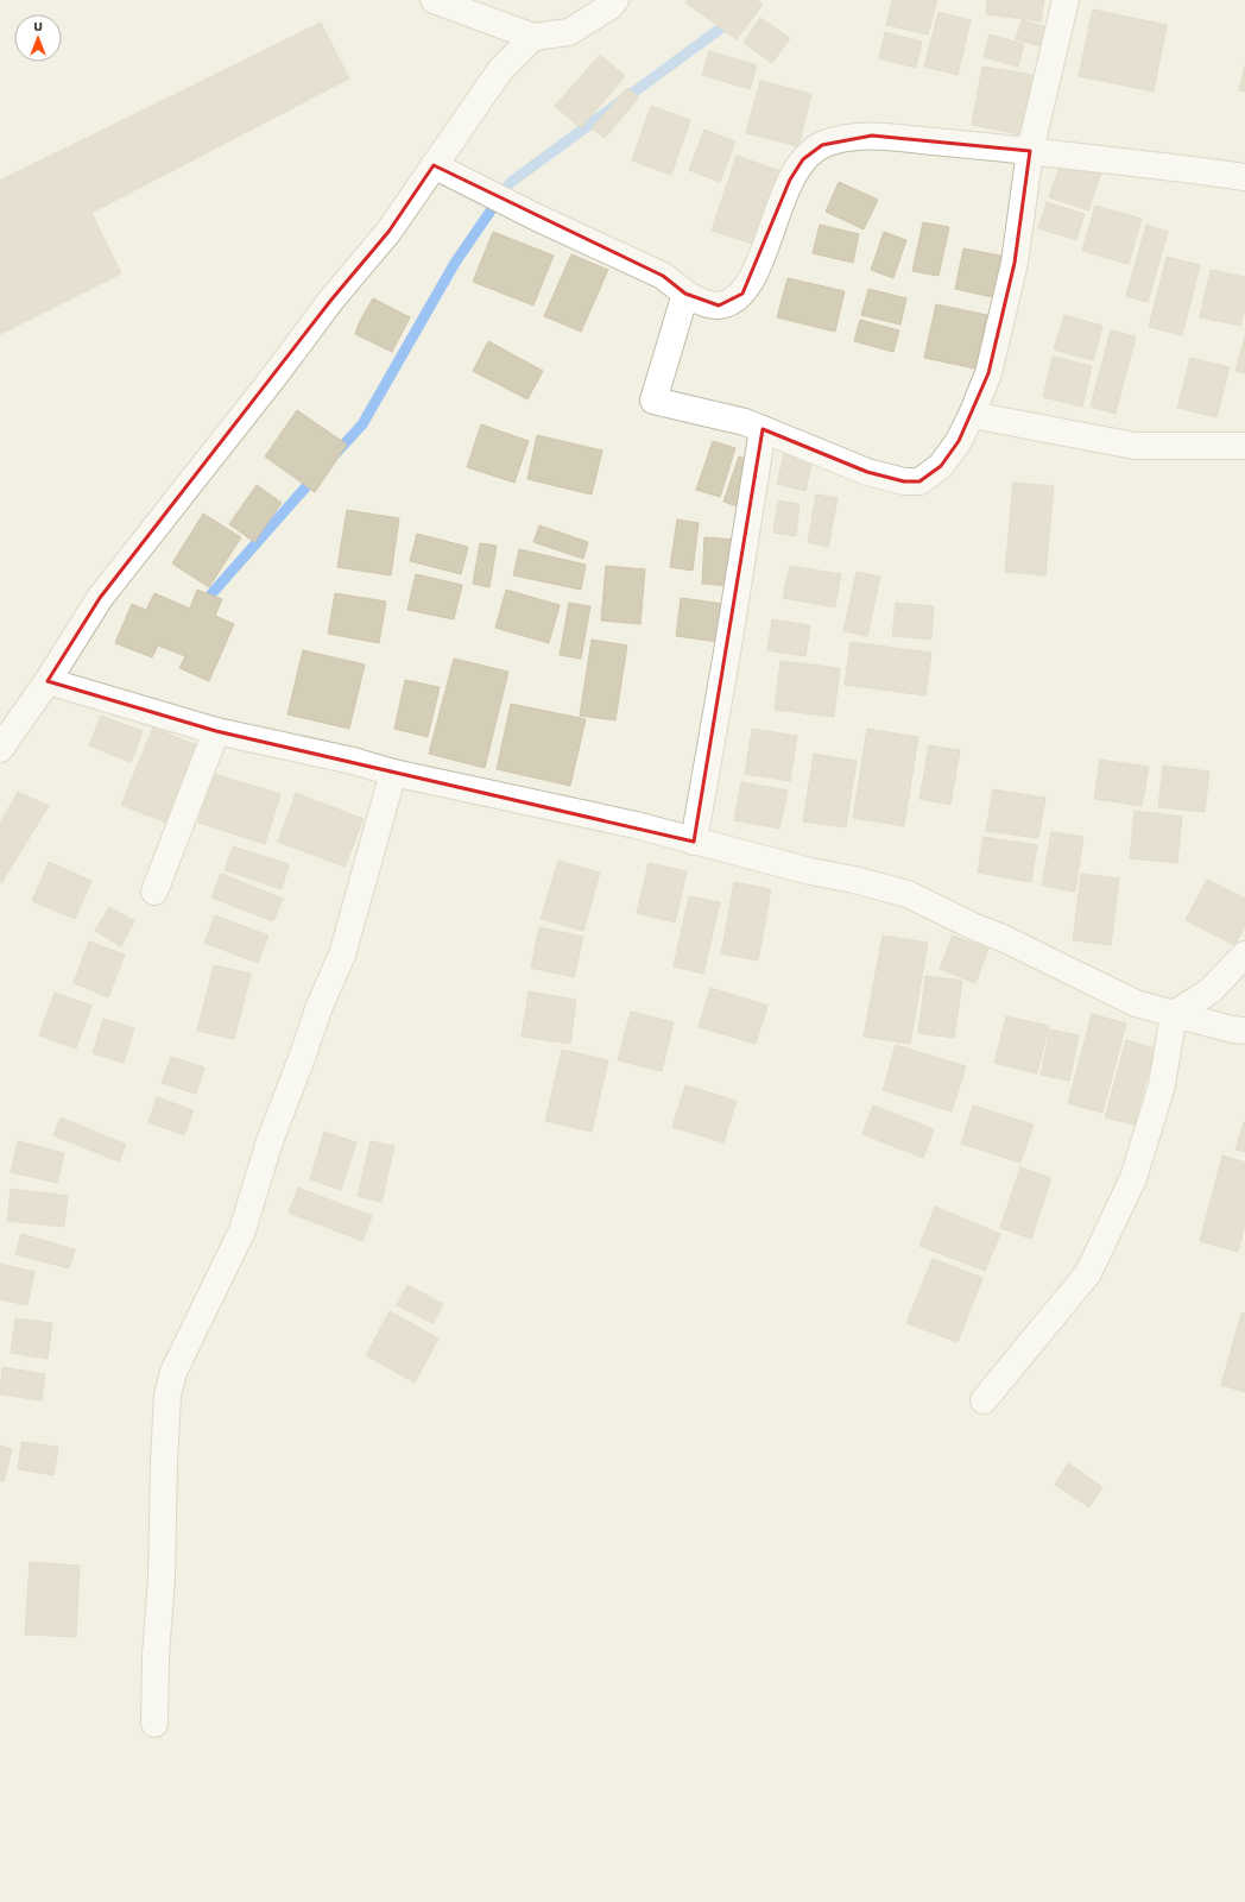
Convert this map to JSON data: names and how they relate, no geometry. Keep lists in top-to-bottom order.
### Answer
{
  "north": "top"
}
